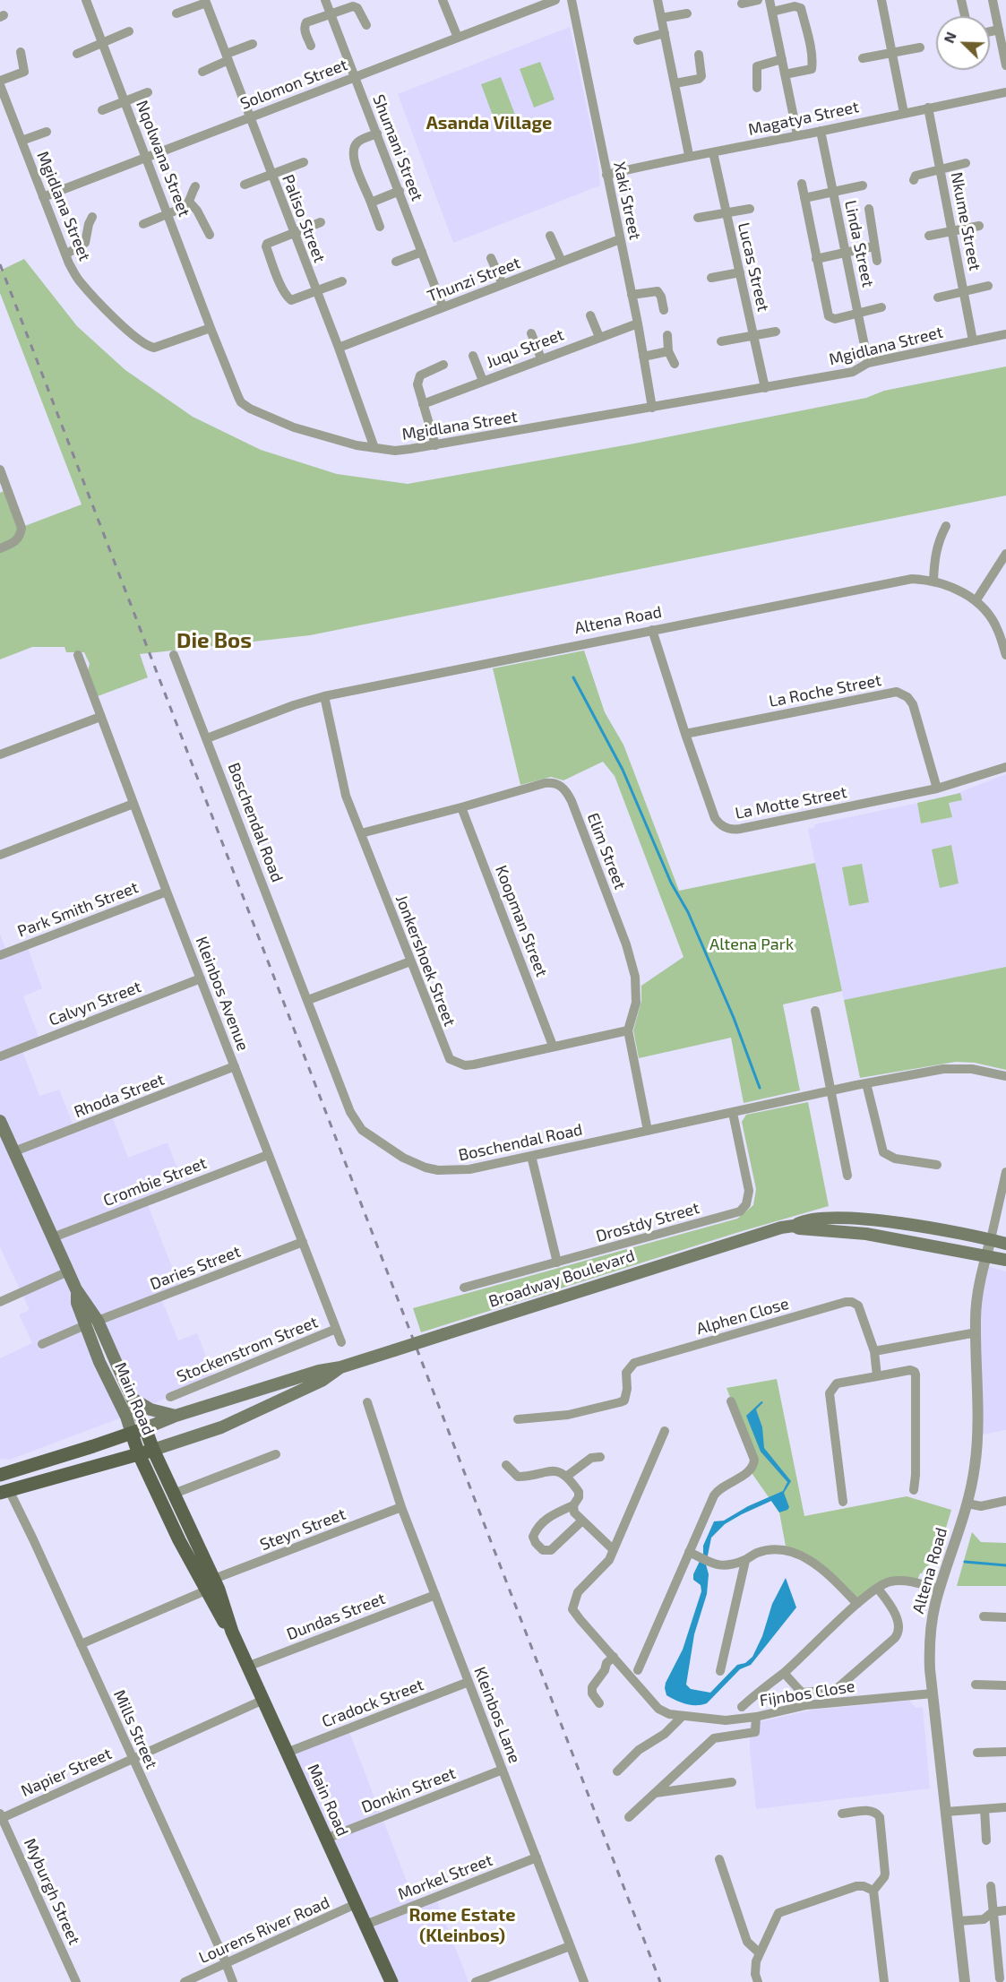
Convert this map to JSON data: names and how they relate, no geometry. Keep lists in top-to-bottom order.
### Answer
{
  "streets": {
    "main road": ["Broadway Boulevard", "Main Road"],
    "street": [
      "Solomon Street",
      "Magatya Street",
      "Shumani Street",
      "Nqolwana Street",
      "Xaki Street",
      "Mgidlana Street",
      "Paliso Street",
      "Nkume Street",
      "Linda Street",
      "Lucas Street",
      "Thunzi Street",
      "Juqu Street",
      "Altena Road",
      "La Roche Street",
      "La Motte Street",
      "Boschendal Road",
      "Elim Street",
      "Park Smith Street",
      "Koopman Street",
      "Jonkershoek Street",
      "Kleinbos Avenue",
      "Calvyn Street",
      "Rhoda Street",
      "Crombie Street",
      "Drostdy Street",
      "Daries Street",
      "Alphen Close",
      "Stockenstrom Street",
      "Steyn Street",
      "Dundas Street",
      "Fijnbos Close",
      "Cradock Street",
      "Kleinbos Lane",
      "Mills Street",
      "Napier Street",
      "Donkin Street",
      "Morkel Street",
      "Myburgh Street",
      "Lourens River Road"
    ]
  },
  "crossings": [
    ["Solomon Street", "Shumani Street"],
    ["Solomon Street", "Nqolwana Street"],
    ["Solomon Street", "Mgidlana Street"],
    ["Solomon Street", "Paliso Street"],
    ["Magatya Street", "Xaki Street"],
    ["Magatya Street", "Nkume Street"],
    ["Magatya Street", "Linda Street"],
    ["Magatya Street", "Lucas Street"],
    ["Shumani Street", "Thunzi Street"],
    ["Nqolwana Street", "Mgidlana Street"],
    ["Xaki Street", "Mgidlana Street"],
    ["Xaki Street", "Thunzi Street"],
    ["Xaki Street", "Juqu Street"],
    ["Mgidlana Street", "Paliso Street"],
    ["Mgidlana Street", "Nkume Street"],
    ["Mgidlana Street", "Linda Street"],
    ["Mgidlana Street", "Lucas Street"],
    ["Paliso Street", "Thunzi Street"],
    ["Altena Road", "La Motte Street"],
    ["Altena Road", "Boschendal Road"],
    ["Altena Road", "Jonkershoek Street"],
    ["Altena Road", "Broadway Boulevard"],
    ["Altena Road", "Fijnbos Close"],
    ["La Roche Street", "La Motte Street"],
    ["Boschendal Road", "Elim Street"],
    ["Boschendal Road", "Drostdy Street"],
    ["Elim Street", "Koopman Street"],
    ["Elim Street", "Jonkershoek Street"],
    ["Park Smith Street", "Kleinbos Avenue"],
    ["Koopman Street", "Jonkershoek Street"],
    ["Kleinbos Avenue", "Calvyn Street"],
    ["Kleinbos Avenue", "Rhoda Street"],
    ["Kleinbos Avenue", "Crombie Street"],
    ["Kleinbos Avenue", "Daries Street"],
    ["Kleinbos Avenue", "Stockenstrom Street"],
    ["Rhoda Street", "Main Road"],
    ["Crombie Street", "Main Road"],
    ["Daries Street", "Main Road"],
    ["Broadway Boulevard", "Main Road"],
    ["Broadway Boulevard", "Mills Street"],
    ["Main Road", "Steyn Street"],
    ["Main Road", "Dundas Street"],
    ["Main Road", "Cradock Street"],
    ["Main Road", "Napier Street"],
    ["Main Road", "Donkin Street"],
    ["Main Road", "Morkel Street"],
    ["Main Road", "Lourens River Road"],
    ["Steyn Street", "Kleinbos Lane"],
    ["Dundas Street", "Kleinbos Lane"],
    ["Cradock Street", "Kleinbos Lane"],
    ["Kleinbos Lane", "Donkin Street"],
    ["Kleinbos Lane", "Morkel Street"],
    ["Mills Street", "Napier Street"],
    ["Mills Street", "Lourens River Road"],
    ["Napier Street", "Myburgh Street"]
  ],
  "districts": ["Asanda Village", "Die Bos", "Rome Estate (Kleinbos)"],
  "parks": ["Altena Park"],
  "north": "top left"
}
